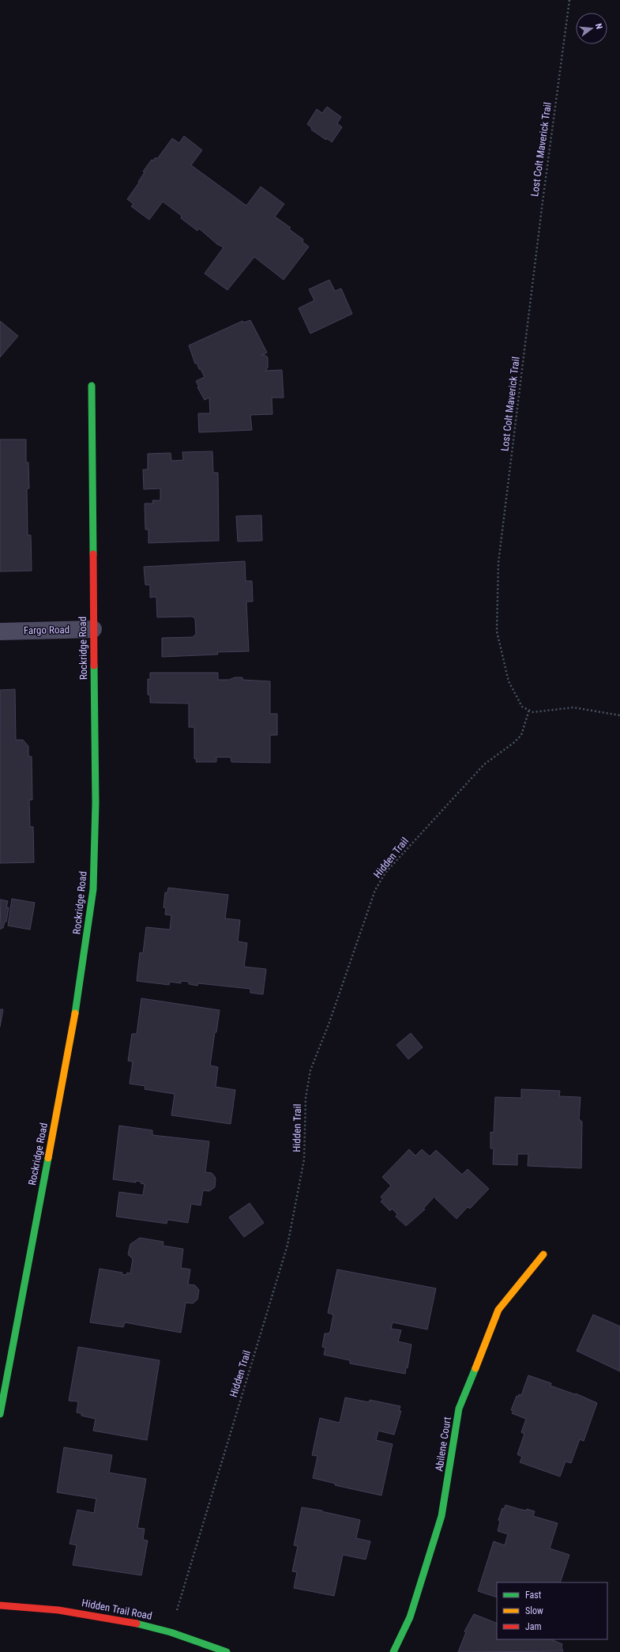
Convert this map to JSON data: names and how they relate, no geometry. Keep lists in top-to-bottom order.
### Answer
{
  "streets": {
    "street": [
      "Fargo Road",
      "Rockridge Road",
      "Abilene Court",
      "Hidden Trail Road"
    ],
    "path": ["Lost Colt Maverick Trail", "Hidden Trail"]
  },
  "crossings": [
    ["Lost Colt Maverick Trail", "Hidden Trail"],
    ["Fargo Road", "Rockridge Road"]
  ],
  "legend": ["Fast", "Slow", "Jam"],
  "north": "right"
}
